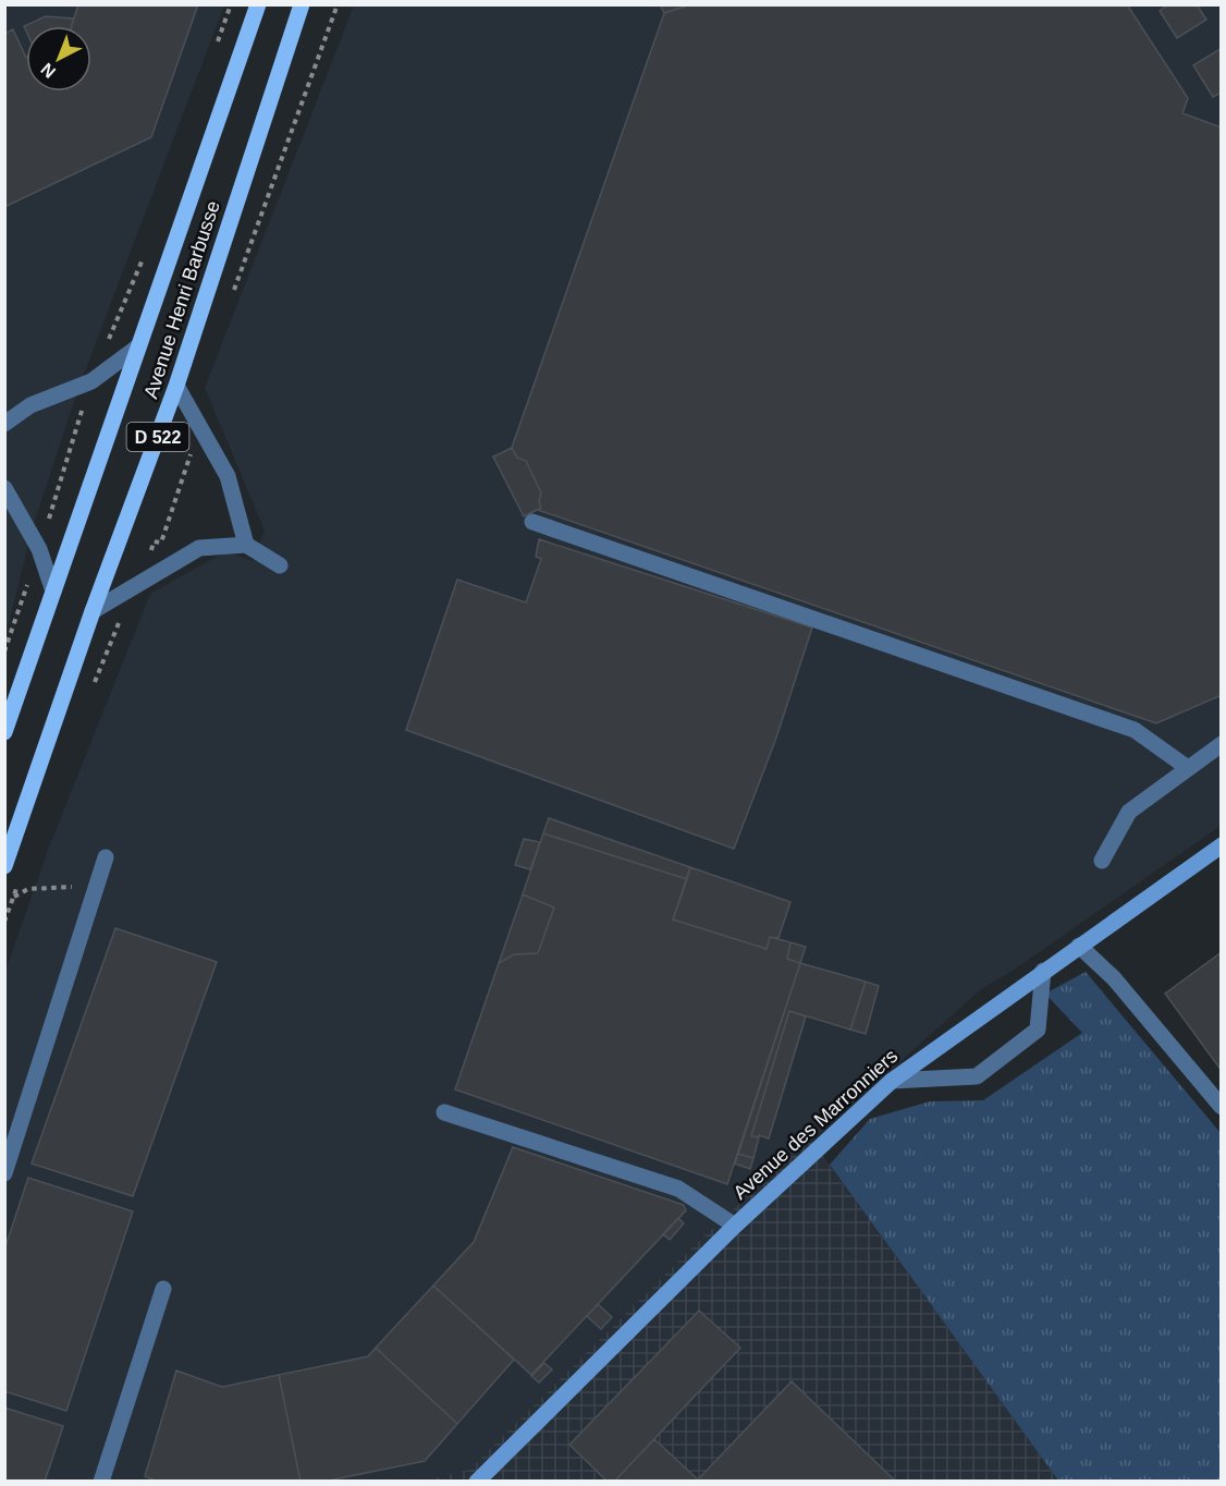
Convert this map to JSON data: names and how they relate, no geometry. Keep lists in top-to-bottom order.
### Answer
{
  "streets": {
    "main road": ["Avenue Henri Barbusse", "D 522", "Avenue des Marronniers"]
  },
  "north": "bottom left"
}
